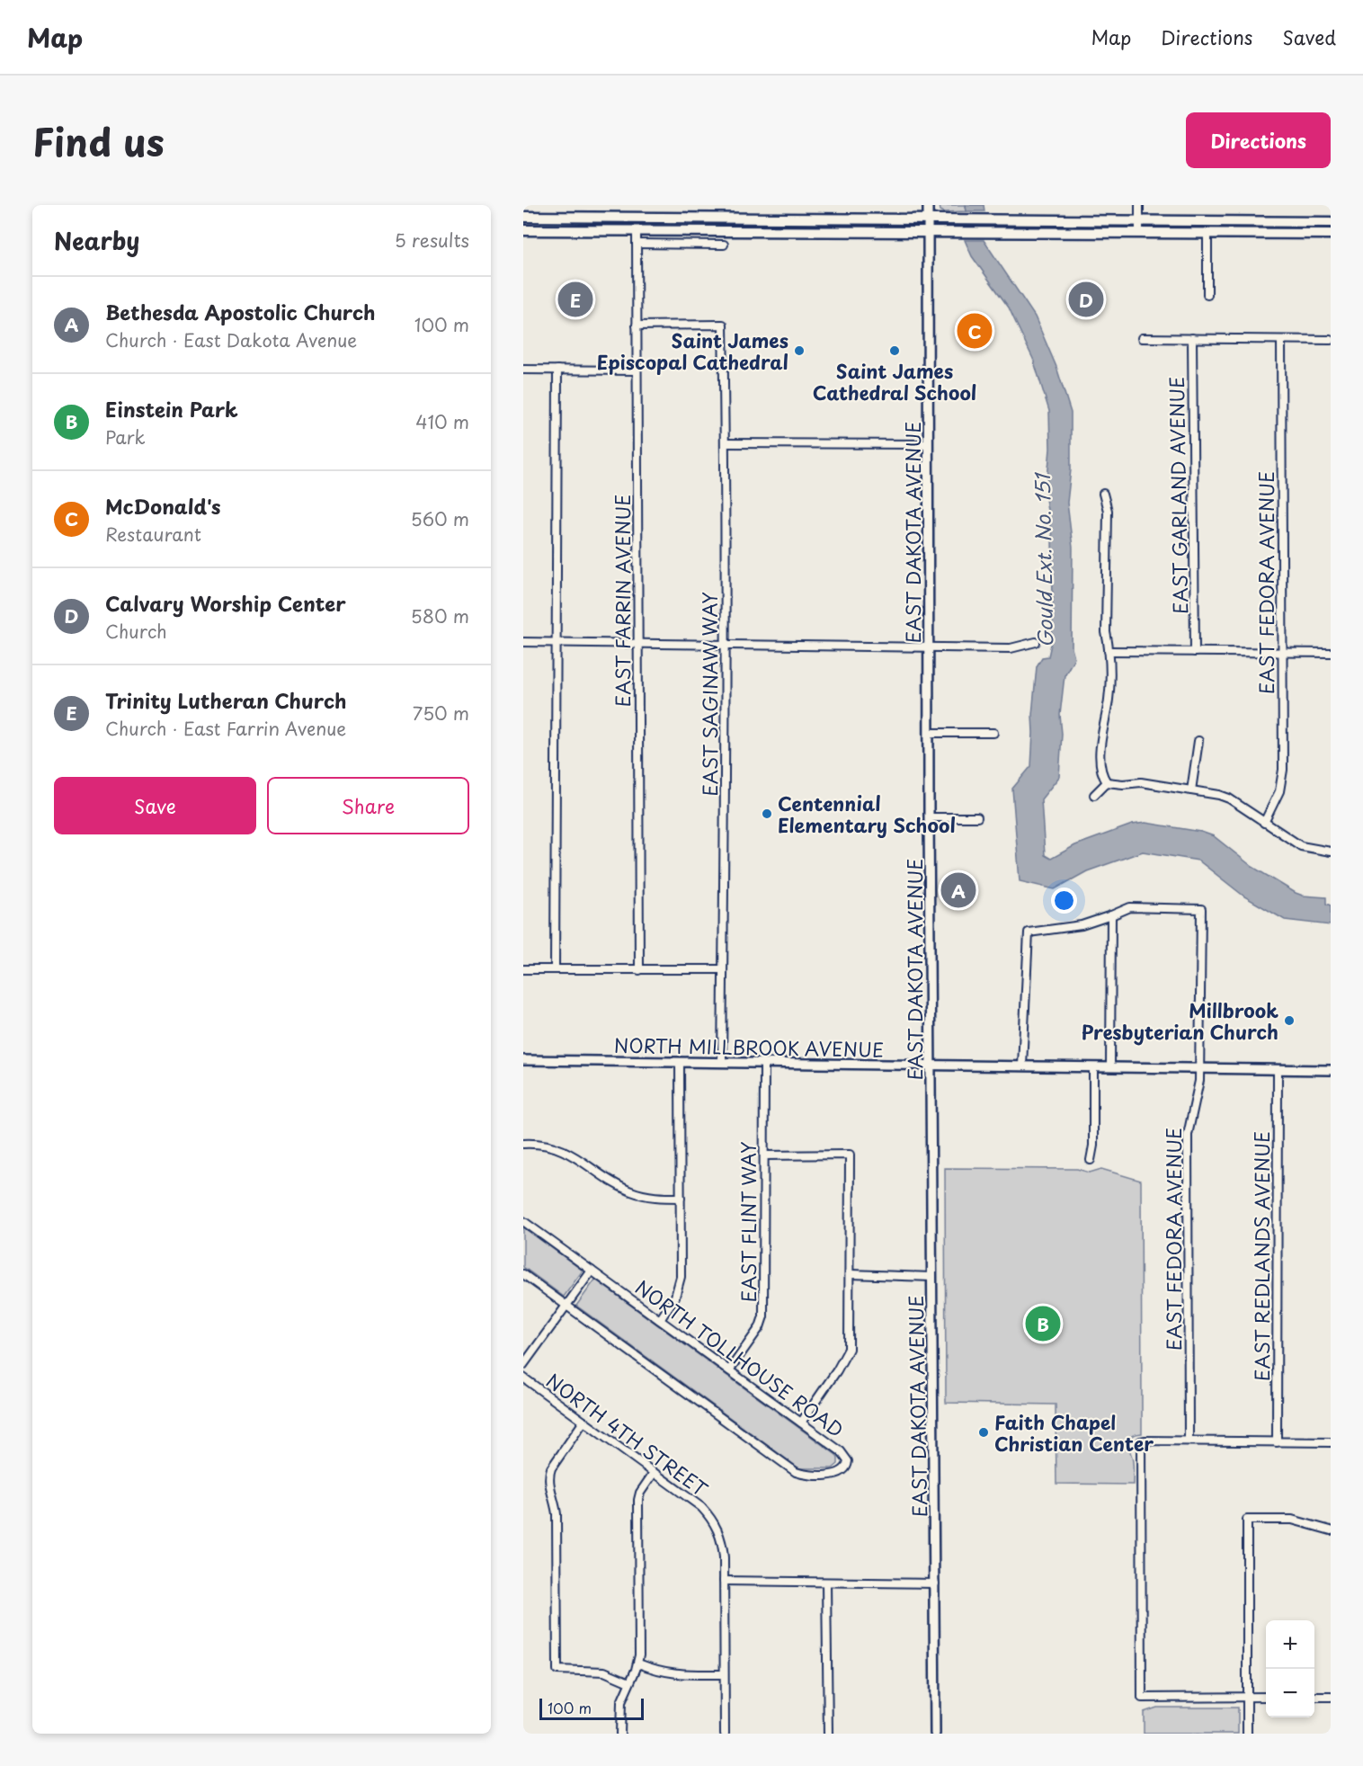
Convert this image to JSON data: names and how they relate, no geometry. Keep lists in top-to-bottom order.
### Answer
{
  "streets": {
    "street": [
      "EAST GARLAND AVENUE",
      "EAST DAKOTA AVENUE",
      "EAST FEDORA AVENUE",
      "EAST FARRIN AVENUE",
      "EAST SAGINAW WAY",
      "NORTH MILLBROOK AVENUE",
      "EAST FLINT WAY",
      "EAST REDLANDS AVENUE",
      "NORTH TOLLHOUSE ROAD",
      "NORTH 4TH STREET"
    ]
  },
  "crossings": [
    ["EAST DAKOTA AVENUE", "NORTH MILLBROOK AVENUE"],
    ["EAST FEDORA AVENUE", "NORTH MILLBROOK AVENUE"],
    ["EAST FARRIN AVENUE", "EAST SAGINAW WAY"],
    ["EAST SAGINAW WAY", "NORTH MILLBROOK AVENUE"],
    ["NORTH MILLBROOK AVENUE", "EAST FLINT WAY"],
    ["NORTH MILLBROOK AVENUE", "EAST REDLANDS AVENUE"],
    ["EAST FLINT WAY", "NORTH TOLLHOUSE ROAD"]
  ],
  "water": ["Gould Ext. No. 151"],
  "places": [
    "Saint James Episcopal Cathedral",
    "Saint James Cathedral School",
    "Centennial Elementary School",
    "Millbrook Presbyterian Church",
    "Faith Chapel Christian Center"
  ],
  "scale_bar": "100 m",
  "page": {
    "header": "Map",
    "nav": ["Map", "Directions", "Saved"],
    "title": "Find us",
    "buttons": [
      "Directions",
      ["Save", "Share"]
    ],
    "heading": ["Nearby", "5 results"],
    "list": [
      {
        "mark": "A",
        "name": "Bethesda Apostolic Church",
        "note": "Church · East Dakota Avenue",
        "value": "100 m"
      },
      {
        "mark": "B",
        "name": "Einstein Park",
        "note": "Park",
        "value": "410 m"
      },
      {
        "mark": "C",
        "name": "McDonald's",
        "note": "Restaurant",
        "value": "560 m"
      },
      {
        "mark": "D",
        "name": "Calvary Worship Center",
        "note": "Church",
        "value": "580 m"
      },
      {
        "mark": "E",
        "name": "Trinity Lutheran Church",
        "note": "Church · East Farrin Avenue",
        "value": "750 m"
      }
    ],
    "pins": [
      "D",
      "E",
      "C",
      "A",
      "B"
    ],
    "map_buttons": ["+", "−"],
    "scale": "100 m"
  }
}
